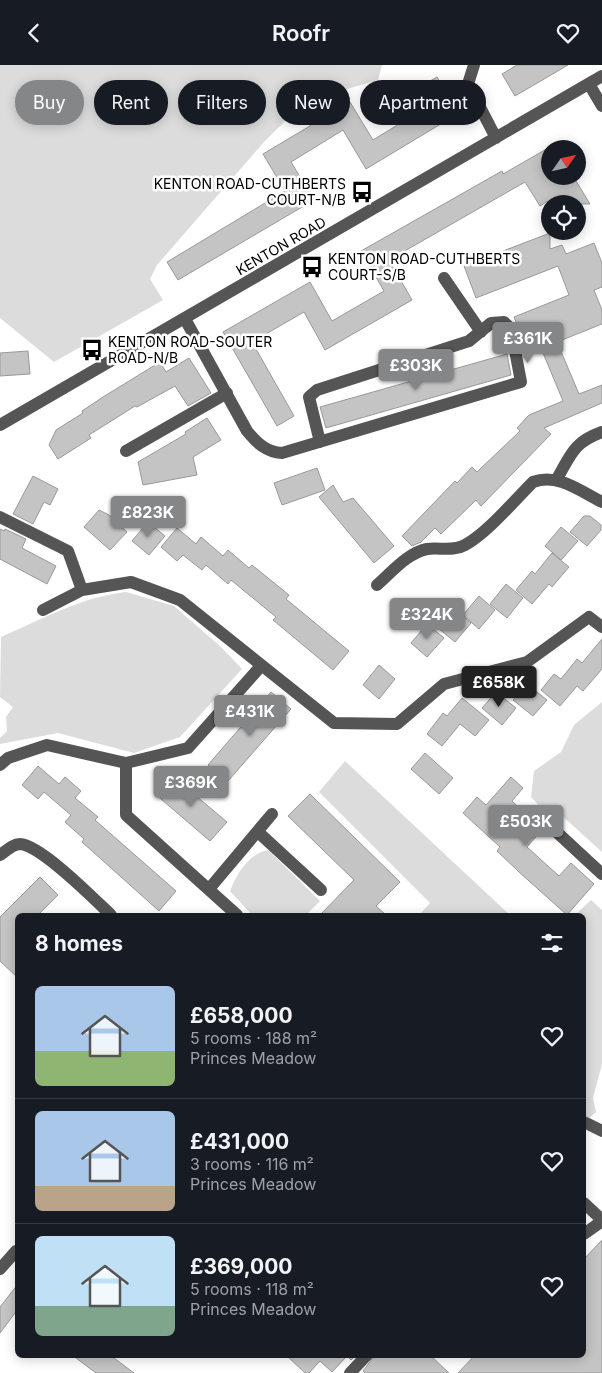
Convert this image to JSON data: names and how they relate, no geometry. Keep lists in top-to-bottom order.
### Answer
{
  "streets": {
    "street": ["KENTON ROAD"]
  },
  "places": {
    "bus stop": ["KENTON ROAD-CUTHBERTS COURT-N/B", "KENTON ROAD-CUTHBERTS COURT-S/B", "KENTON ROAD-SOUTER ROAD-N/B"]
  },
  "north": "top right",
  "page": {
    "header": "Roofr",
    "chip": [
      "Buy",
      "Rent",
      "Filters",
      "New",
      "Apartment"
    ],
    "price": [
      "£361K",
      "£303K",
      "£823K",
      "£324K",
      "£658K",
      "£431K",
      "£369K",
      "£503K"
    ],
    "heading": "8 homes",
    "list": [
      {
        "name": "£658,000",
        "note": "5 rooms · 188 m² · Princes Meadow"
      },
      {
        "name": "£431,000",
        "note": "3 rooms · 116 m² · Princes Meadow"
      },
      {
        "name": "£369,000",
        "note": "5 rooms · 118 m² · Princes Meadow"
      }
    ]
  }
}
